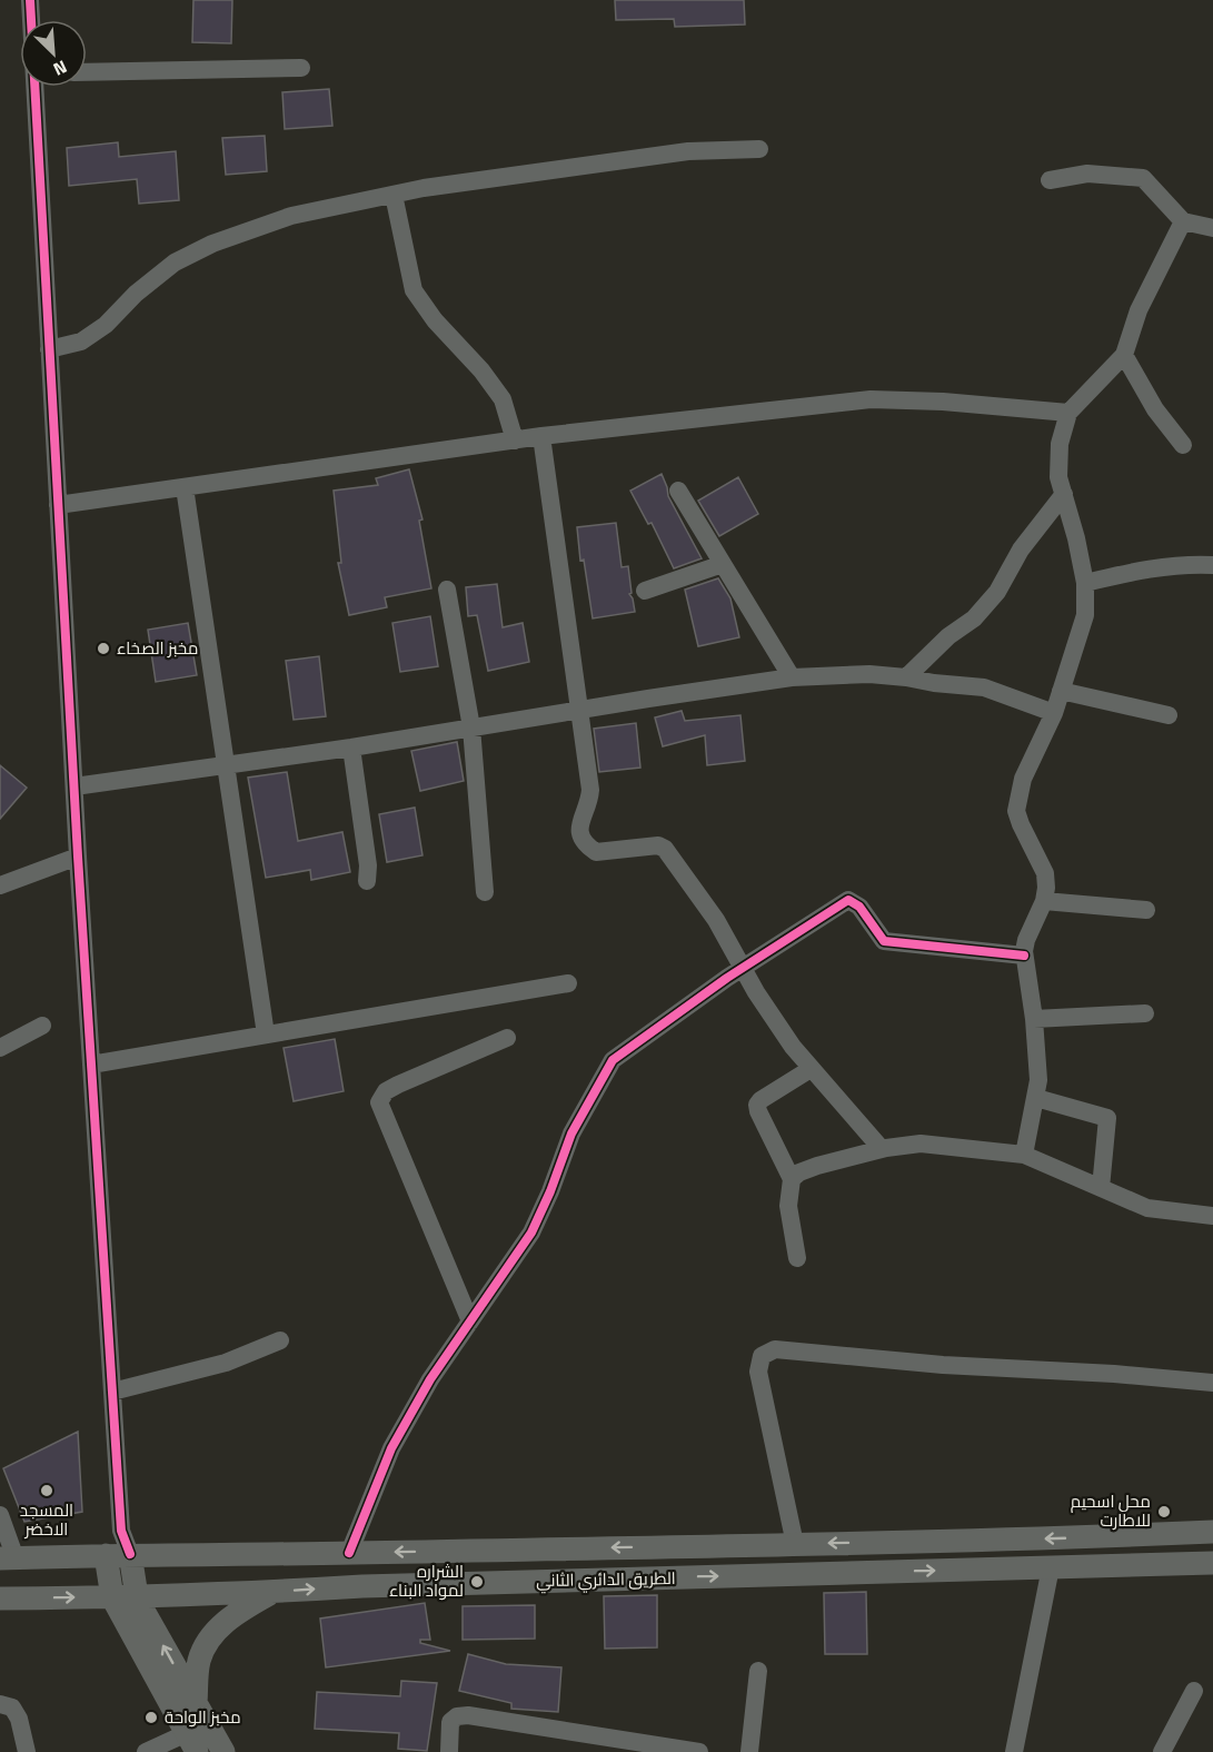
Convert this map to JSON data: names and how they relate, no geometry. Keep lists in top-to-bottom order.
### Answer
{
  "streets": {
    "main road": ["الطريق الدائري الثاني"]
  },
  "places": [
    "مخبز الصخاء",
    "المسجد الاخضر",
    "محل اسحيم للاطارت",
    "الشراره لمواد البناء",
    "مخبز الواحة"
  ],
  "north": "bottom right"
}
